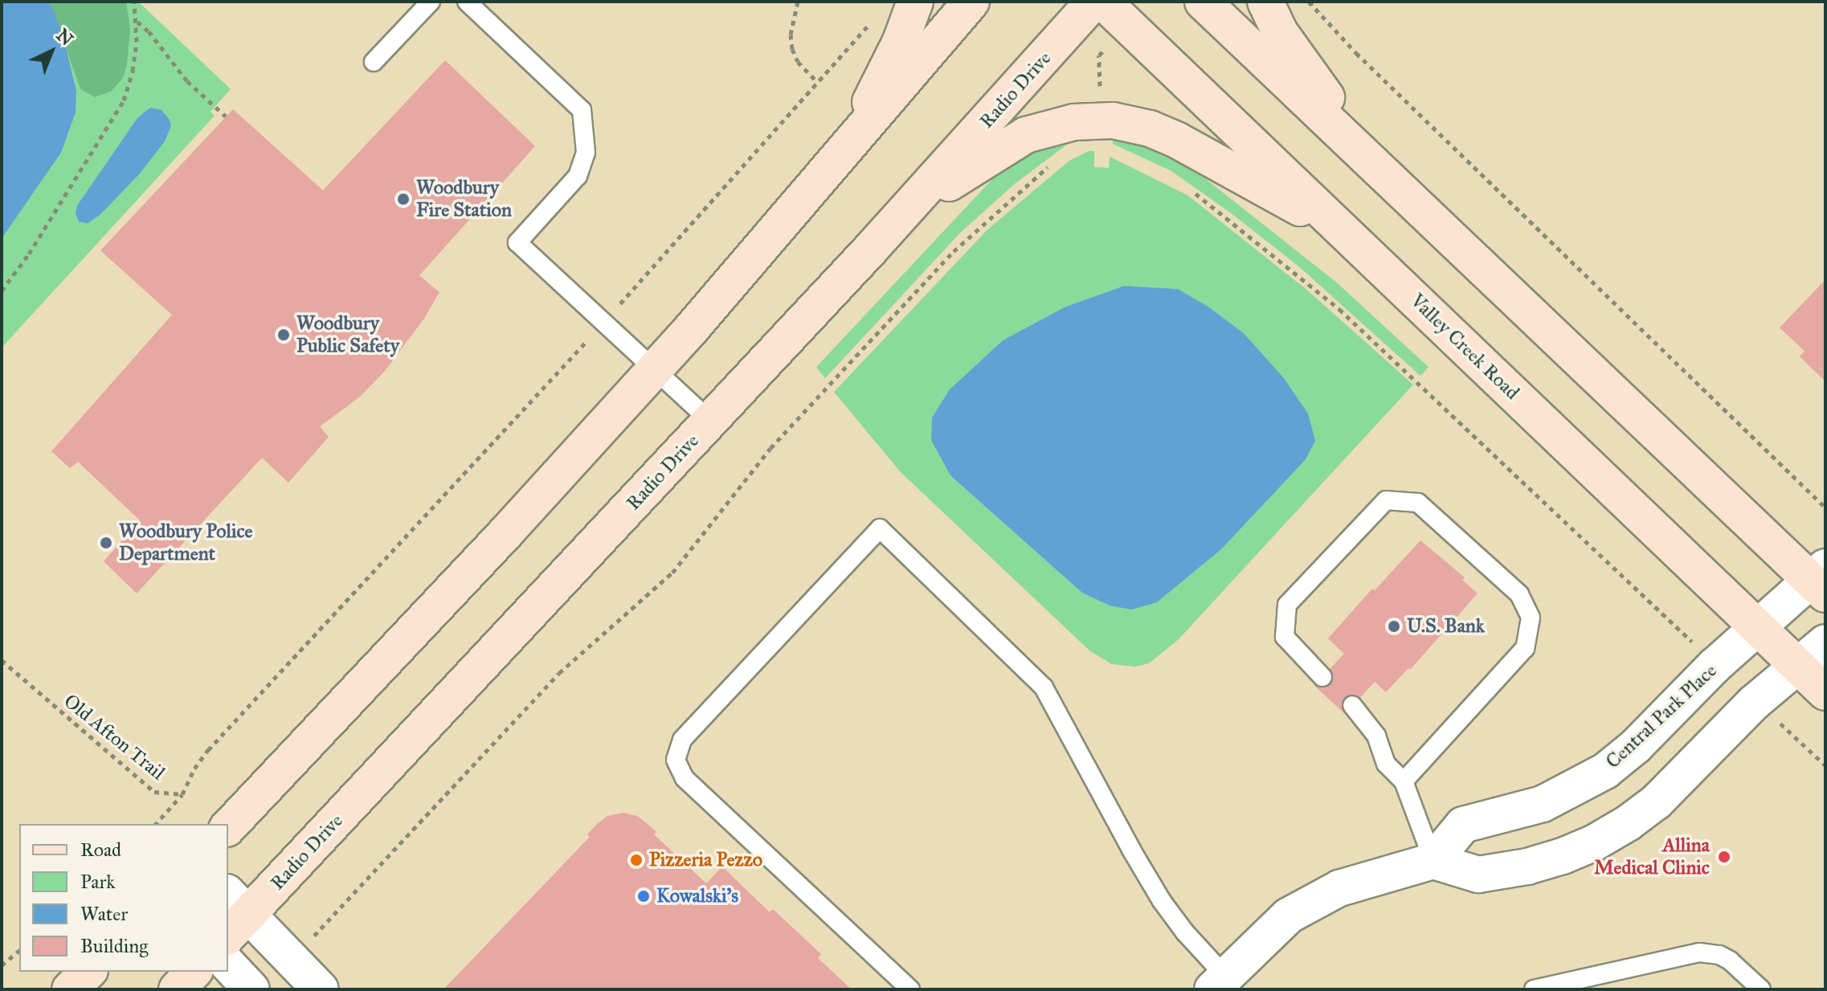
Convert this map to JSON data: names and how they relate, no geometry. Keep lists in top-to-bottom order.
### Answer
{
  "streets": {
    "main road": ["Radio Drive", "Valley Creek Road"],
    "street": ["Central Park Place"],
    "path": ["Old Afton Trail"]
  },
  "crossings": [
    ["Valley Creek Road", "Central Park Place"]
  ],
  "places": [
    "Woodbury Fire Station",
    "Woodbury Public Safety",
    "Woodbury Police Department",
    "U.S. Bank",
    "Allina Medical Clinic",
    "Pizzeria Pezzo",
    "Kowalski's"
  ],
  "legend": [
    "Road",
    "Park",
    "Water",
    "Building"
  ],
  "north": "top right"
}
